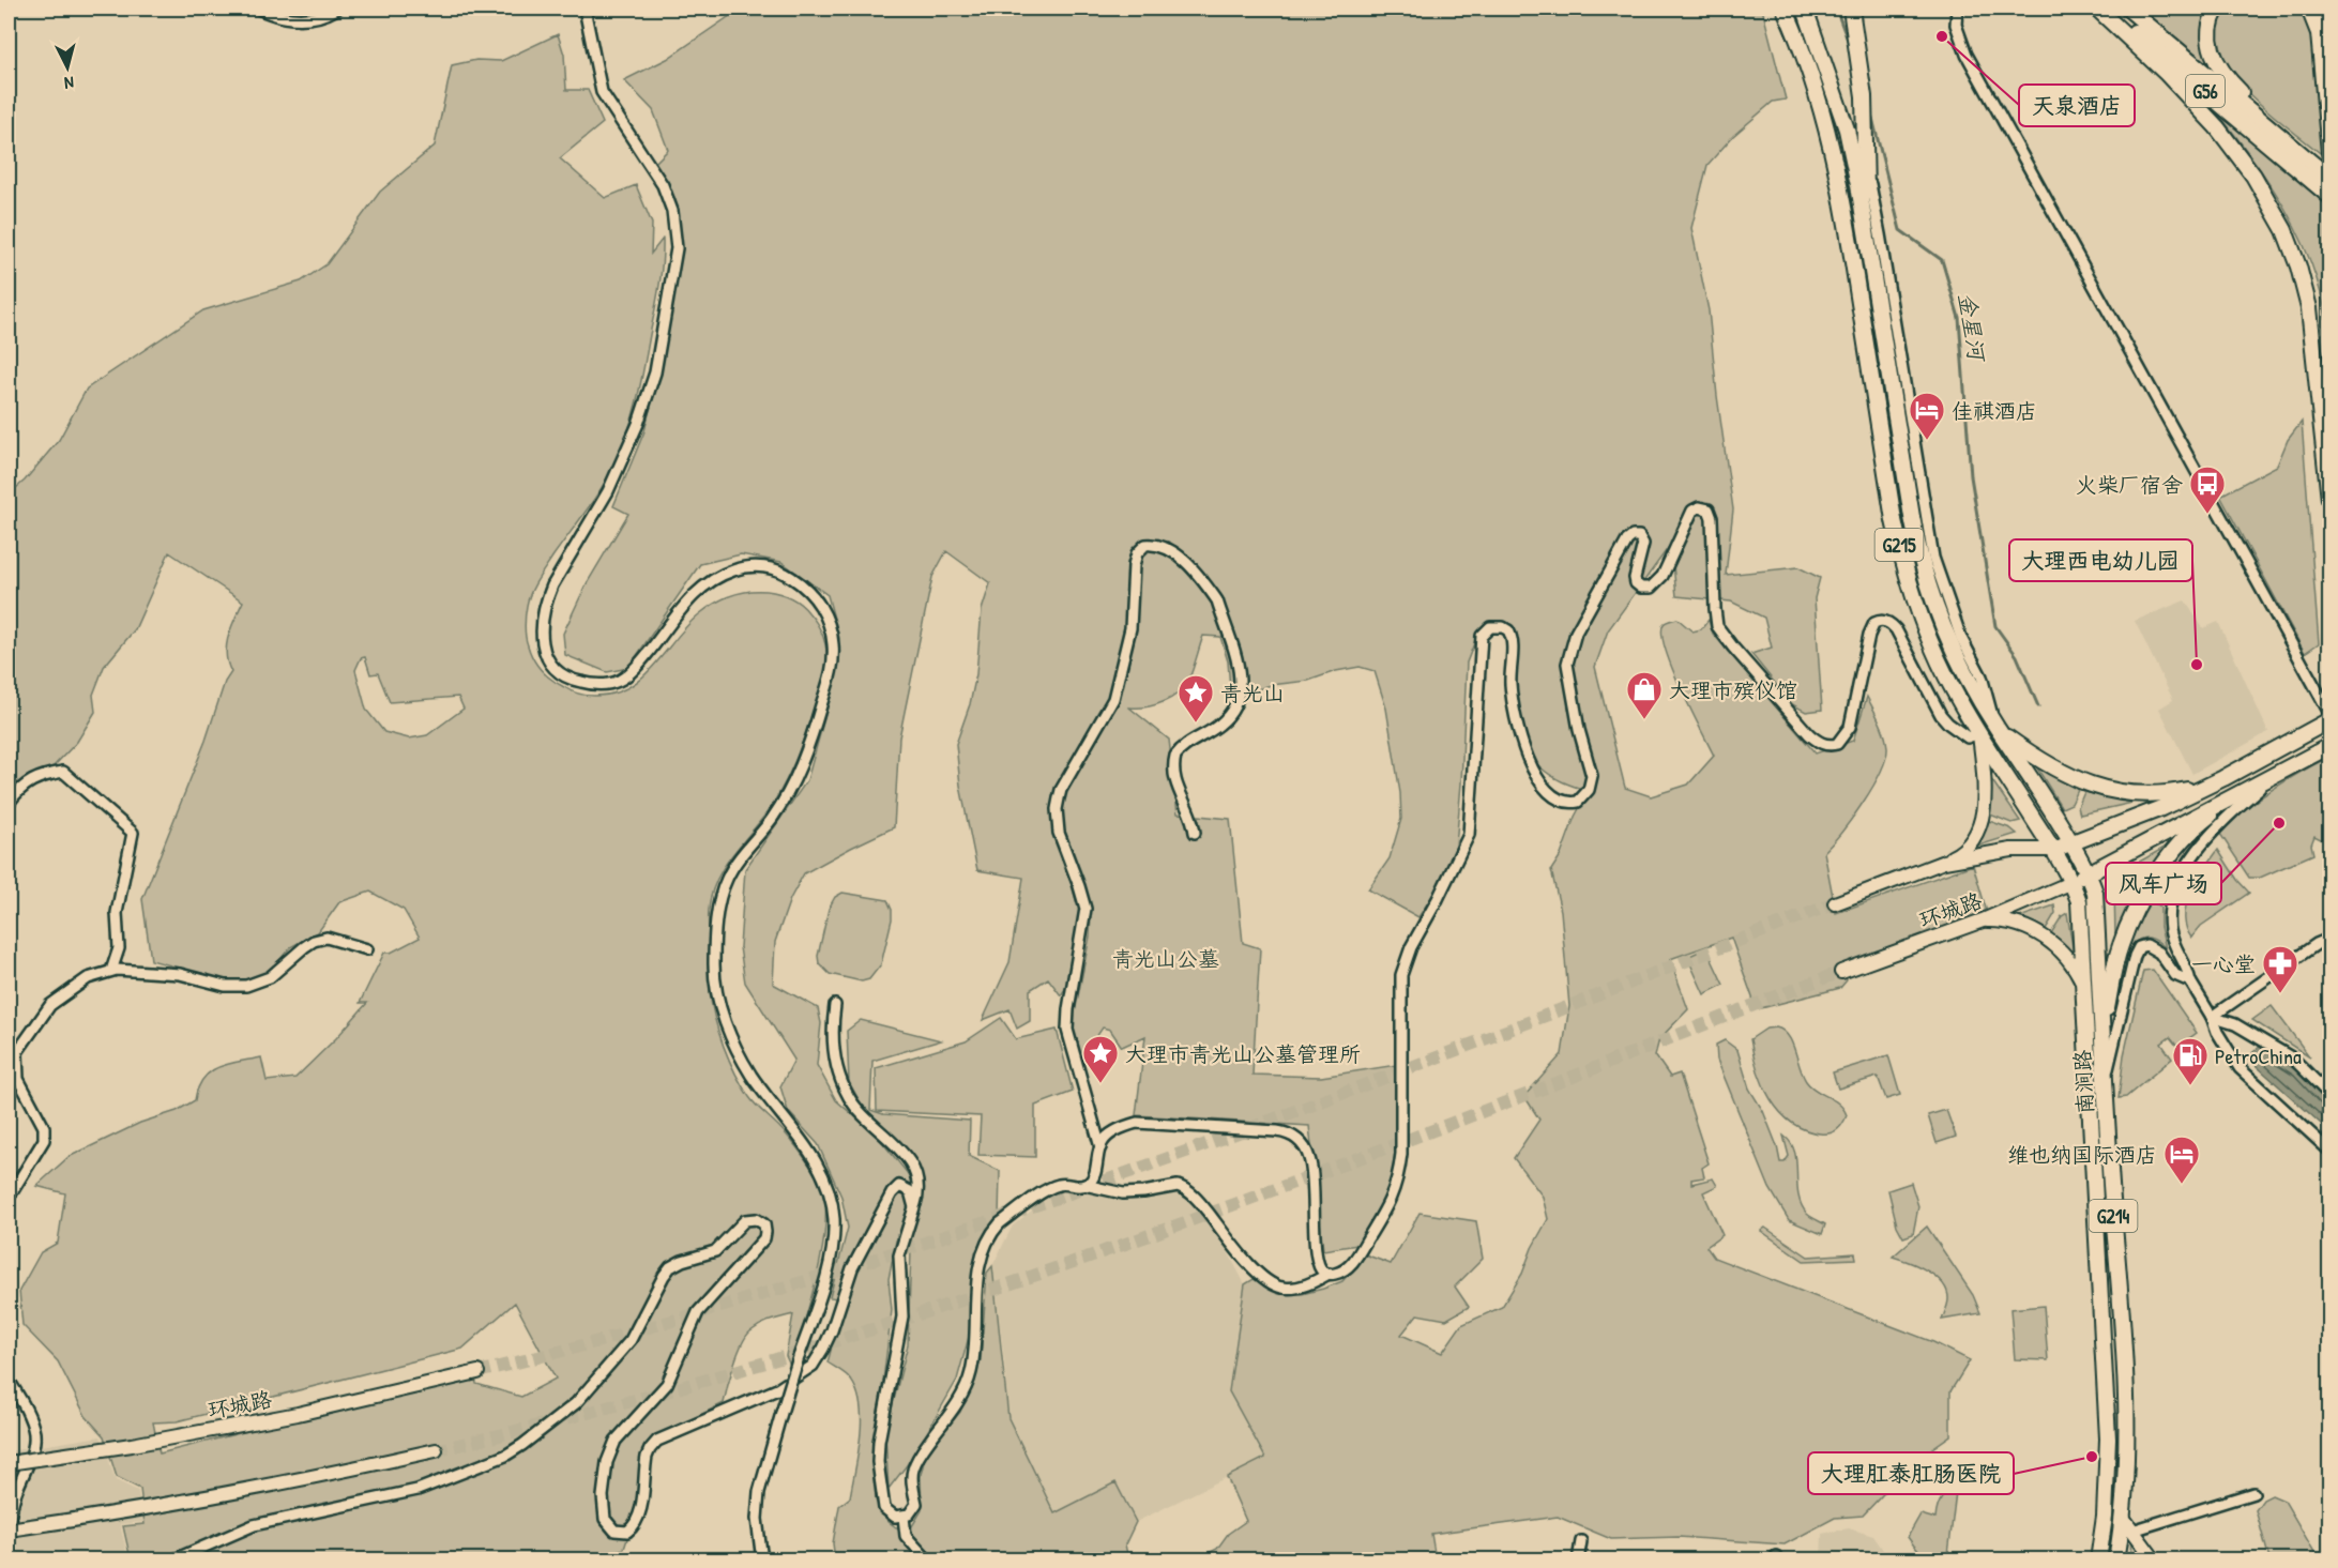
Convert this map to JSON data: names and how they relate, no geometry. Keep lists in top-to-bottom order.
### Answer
{
  "streets": {
    "highway": [
      "G56",
      "G215",
      "南涧路",
      "G214"
    ],
    "main road": ["环城路"]
  },
  "crossings": [
    ["G215", "环城路"],
    ["G215", "南涧路"],
    ["环城路", "南涧路"]
  ],
  "water": ["金星河"],
  "parks": ["青光山公墓"],
  "places": {
    "other": [
      "天泉酒店",
      "大理西电幼儿园",
      "风车广场",
      "大理肛泰肛肠医院"
    ],
    "hotel": ["佳祺酒店", "维也纳国际酒店"],
    "bus stop": ["火柴厂宿舍"],
    "shop": ["大理市殡仪馆"],
    "place": ["青光山", "大理市青光山公墓管理所"],
    "pharmacy": ["一心堂"],
    "fuel station": ["PetroChina"]
  },
  "north": "bottom"
}
